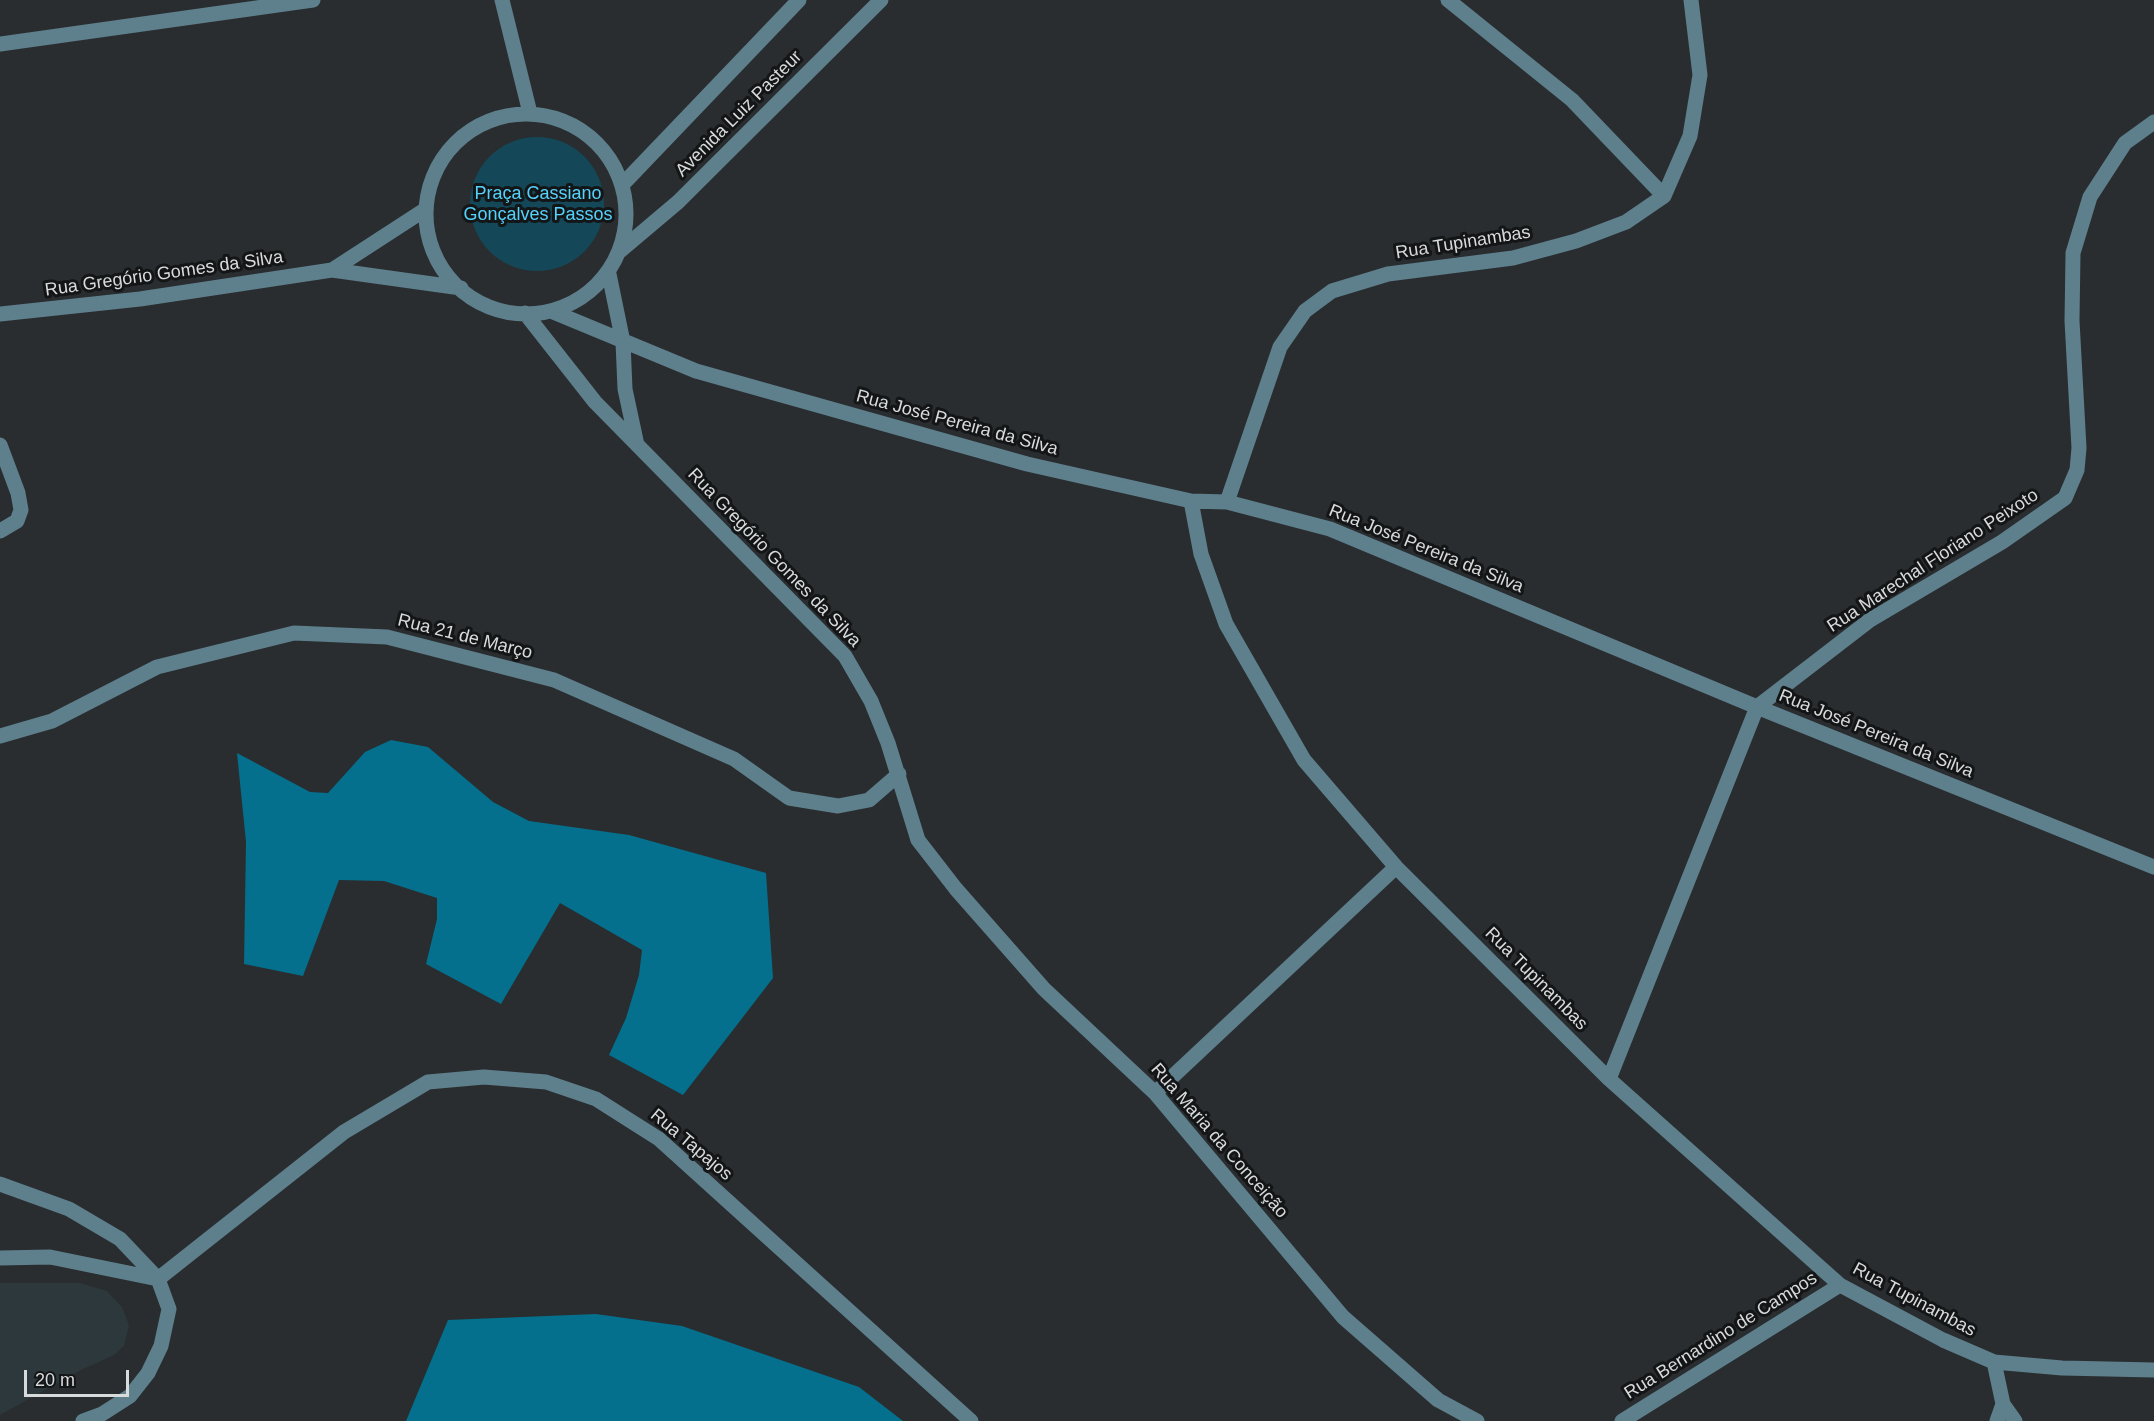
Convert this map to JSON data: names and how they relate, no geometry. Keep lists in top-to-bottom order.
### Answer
{
  "streets": {
    "street": [
      "Avenida Luiz Pasteur",
      "Rua Tupinambas",
      "Rua Gregório Gomes da Silva",
      "Rua José Pereira da Silva",
      "Rua Marechal Floriano Peixoto",
      "Rua 21 de Março",
      "Rua Maria da Conceição",
      "Rua Tapajos",
      "Rua Bernardino de Campos"
    ]
  },
  "crossings": [
    ["Avenida Luiz Pasteur", "Rua Gregório Gomes da Silva"],
    ["Avenida Luiz Pasteur", "Rua José Pereira da Silva"],
    ["Rua Tupinambas", "Rua José Pereira da Silva"],
    ["Rua Tupinambas", "Rua Bernardino de Campos"],
    ["Rua Gregório Gomes da Silva", "Rua José Pereira da Silva"],
    ["Rua Gregório Gomes da Silva", "Rua 21 de Março"],
    ["Rua Gregório Gomes da Silva", "Rua Maria da Conceição"],
    ["Rua José Pereira da Silva", "Rua Marechal Floriano Peixoto"],
    ["Rua 21 de Março", "Rua Maria da Conceição"]
  ],
  "parks": ["Praça Cassiano Gonçalves Passos"],
  "scale_bar": "20 m"
}
